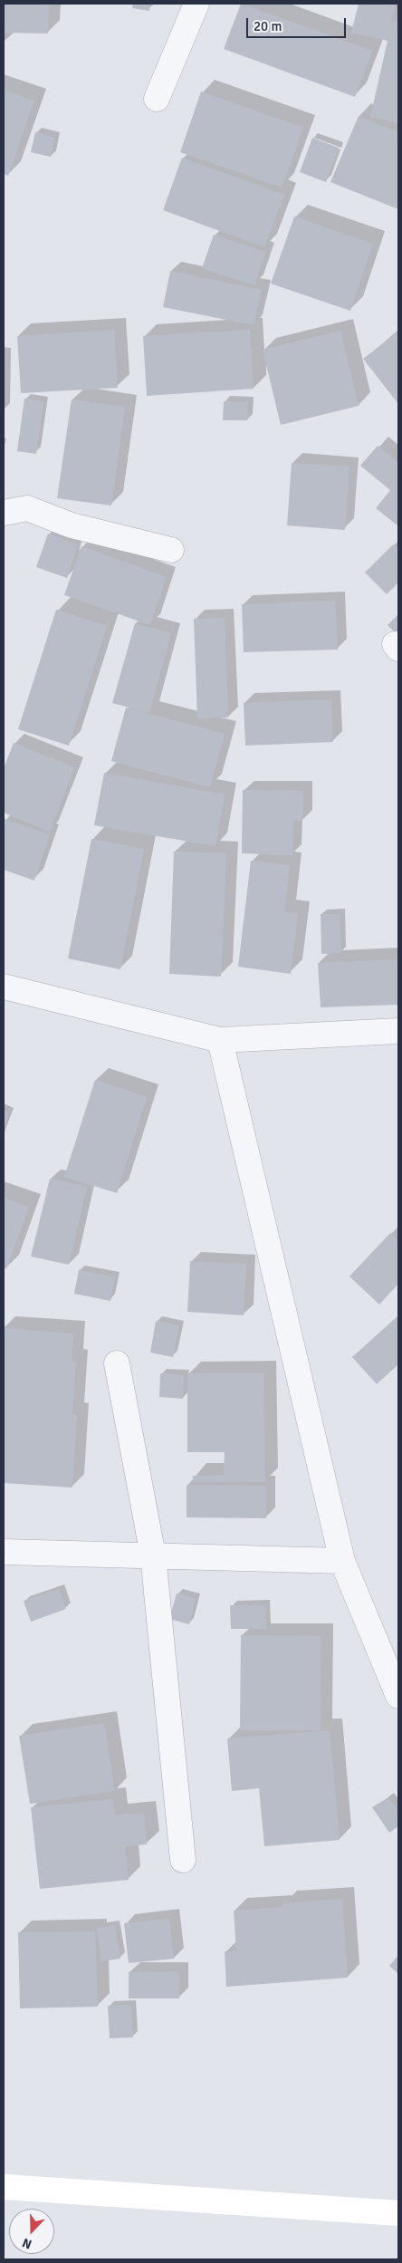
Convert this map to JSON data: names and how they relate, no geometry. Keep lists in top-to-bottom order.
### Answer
{
  "scale_bar": "20 m",
  "north": "bottom"
}
